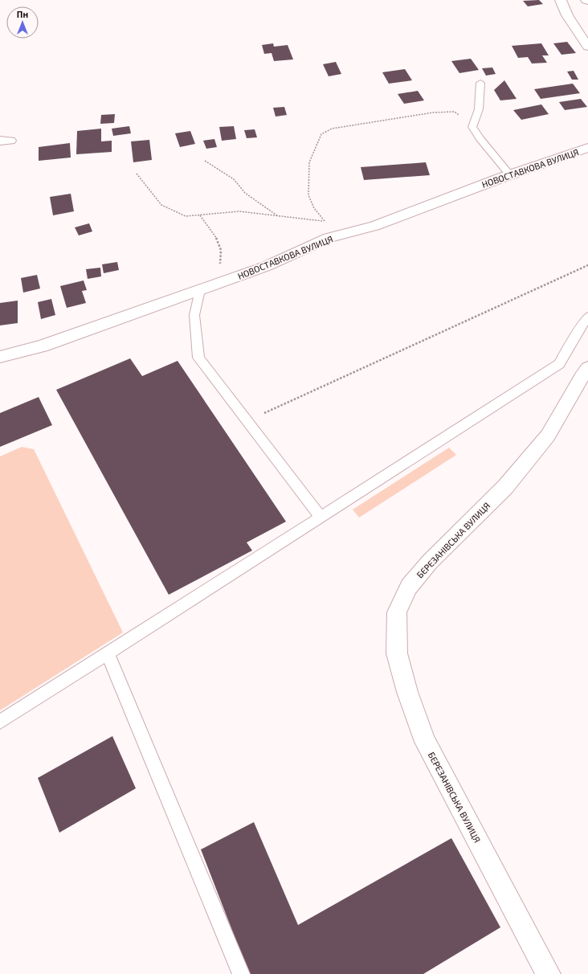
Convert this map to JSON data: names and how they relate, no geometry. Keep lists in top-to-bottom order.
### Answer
{
  "streets": {
    "street": ["НОВОСТАВКОВА ВУЛИЦЯ", "БЕРЕЗАНІВСЬКА ВУЛИЦЯ"]
  },
  "north": "top"
}
